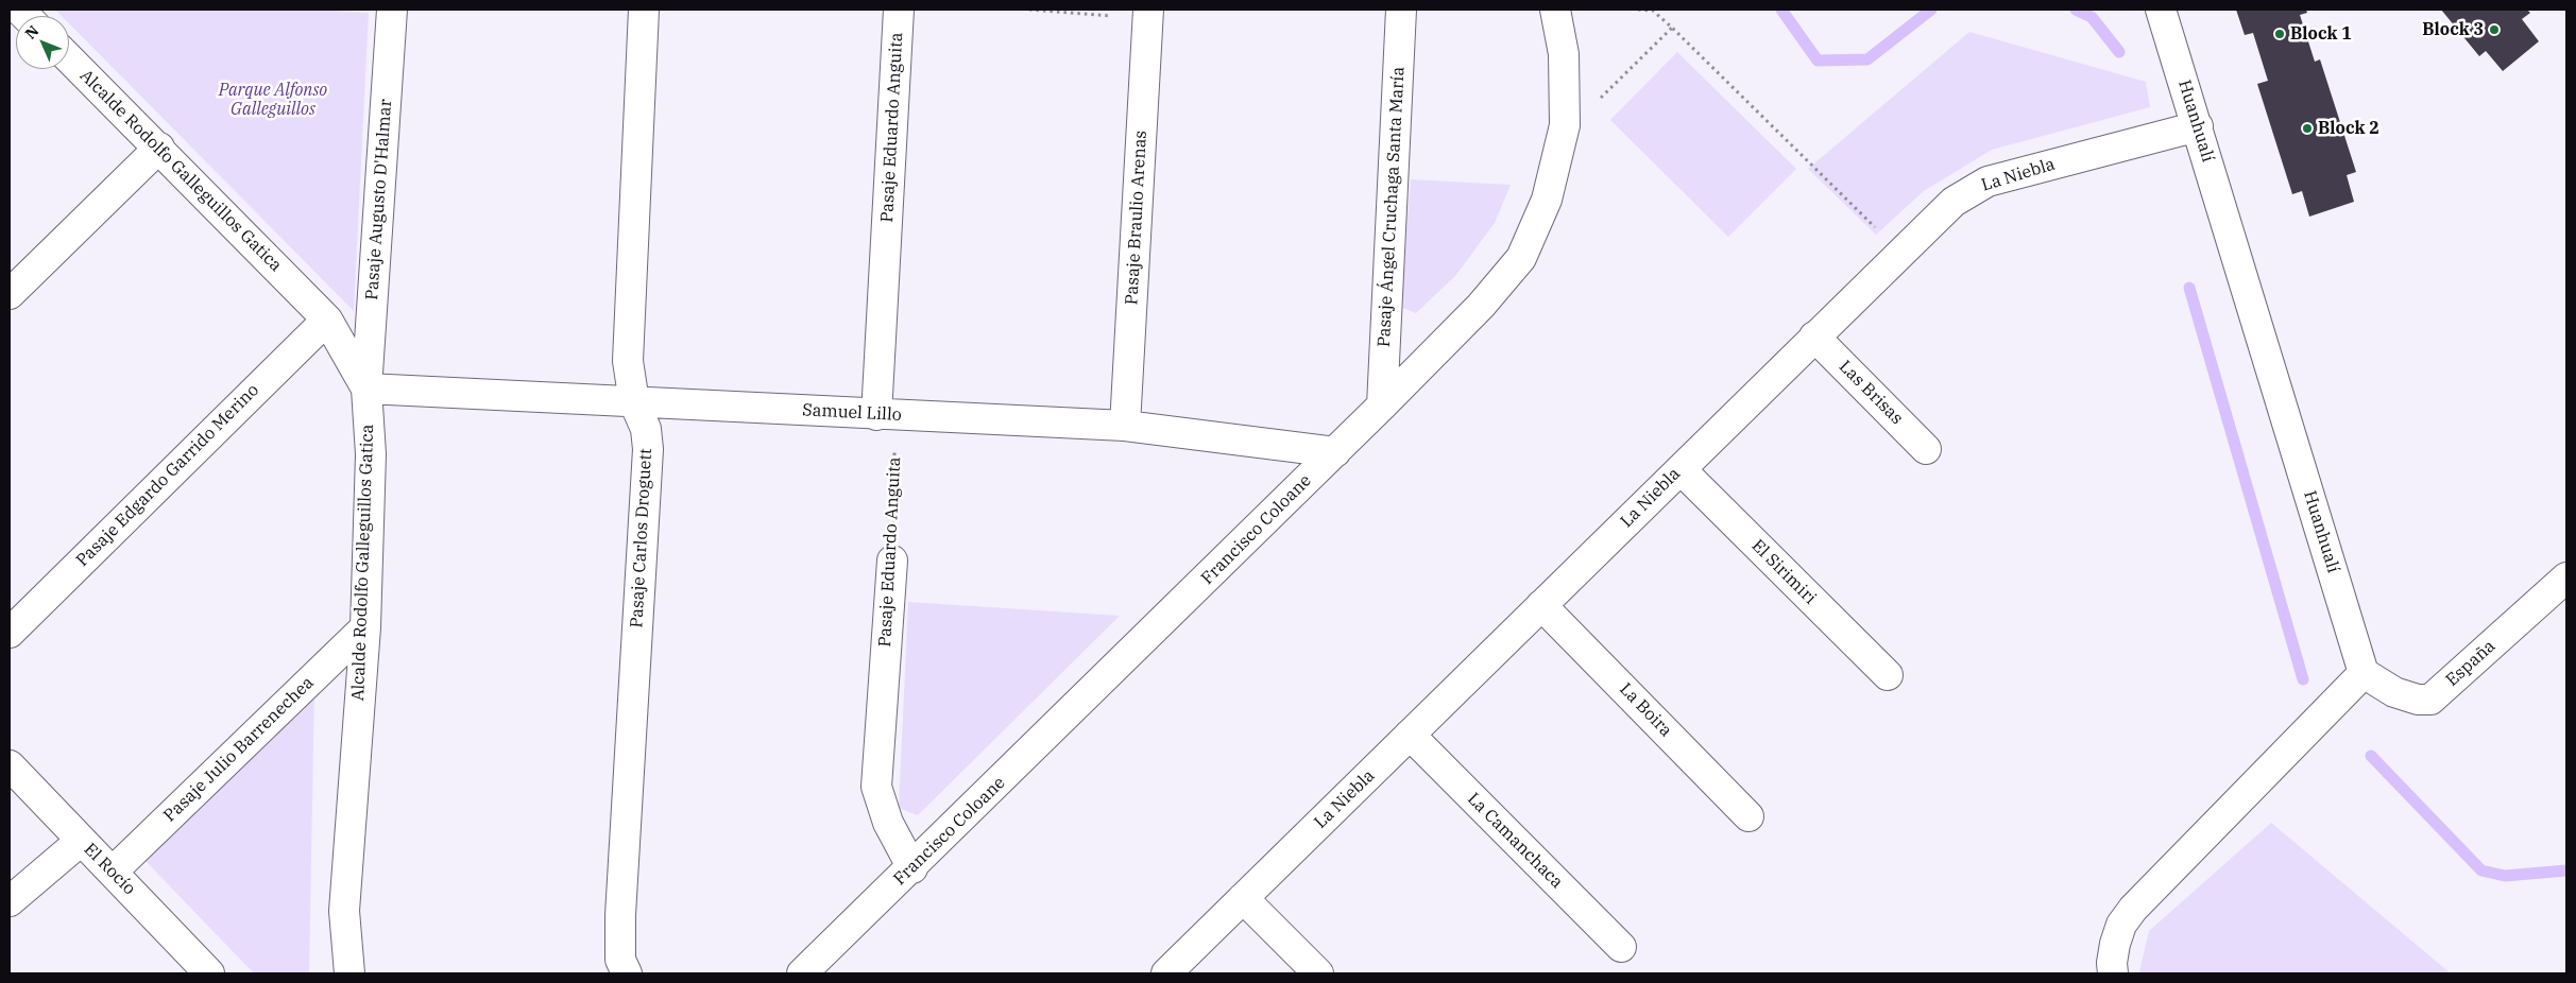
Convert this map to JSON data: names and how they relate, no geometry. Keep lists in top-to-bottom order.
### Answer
{
  "streets": {
    "street": [
      "Huanhualí",
      "Pasaje Eduardo Anguita",
      "Alcalde Rodolfo Galleguillos Gatica",
      "La Niebla",
      "Pasaje Augusto D'Halmar",
      "Pasaje Ángel Cruchaga Santa María",
      "Pasaje Braulio Arenas",
      "Las Brisas",
      "Samuel Lillo",
      "Pasaje Edgardo Garrido Merino",
      "Francisco Coloane",
      "Pasaje Carlos Droguett",
      "El Sirimiri",
      "España",
      "La Boira",
      "Pasaje Julio Barrenechea",
      "La Camanchaca",
      "El Rocío"
    ]
  },
  "crossings": [
    ["Huanhualí", "La Niebla"],
    ["Huanhualí", "España"],
    ["Pasaje Eduardo Anguita", "Samuel Lillo"],
    ["Pasaje Eduardo Anguita", "Francisco Coloane"],
    ["Alcalde Rodolfo Galleguillos Gatica", "Pasaje Augusto D'Halmar"],
    ["Alcalde Rodolfo Galleguillos Gatica", "Samuel Lillo"],
    ["Alcalde Rodolfo Galleguillos Gatica", "Pasaje Edgardo Garrido Merino"],
    ["Alcalde Rodolfo Galleguillos Gatica", "Pasaje Julio Barrenechea"],
    ["La Niebla", "Las Brisas"],
    ["La Niebla", "El Sirimiri"],
    ["La Niebla", "La Boira"],
    ["La Niebla", "La Camanchaca"],
    ["Pasaje Augusto D'Halmar", "Samuel Lillo"],
    ["Pasaje Ángel Cruchaga Santa María", "Francisco Coloane"],
    ["Pasaje Braulio Arenas", "Samuel Lillo"],
    ["Samuel Lillo", "Francisco Coloane"],
    ["Samuel Lillo", "Pasaje Carlos Droguett"],
    ["Pasaje Julio Barrenechea", "El Rocío"]
  ],
  "parks": ["Parque Alfonso Galleguillos"],
  "places": ["Block 3", "Block 1", "Block 2"],
  "north": "top left"
}
